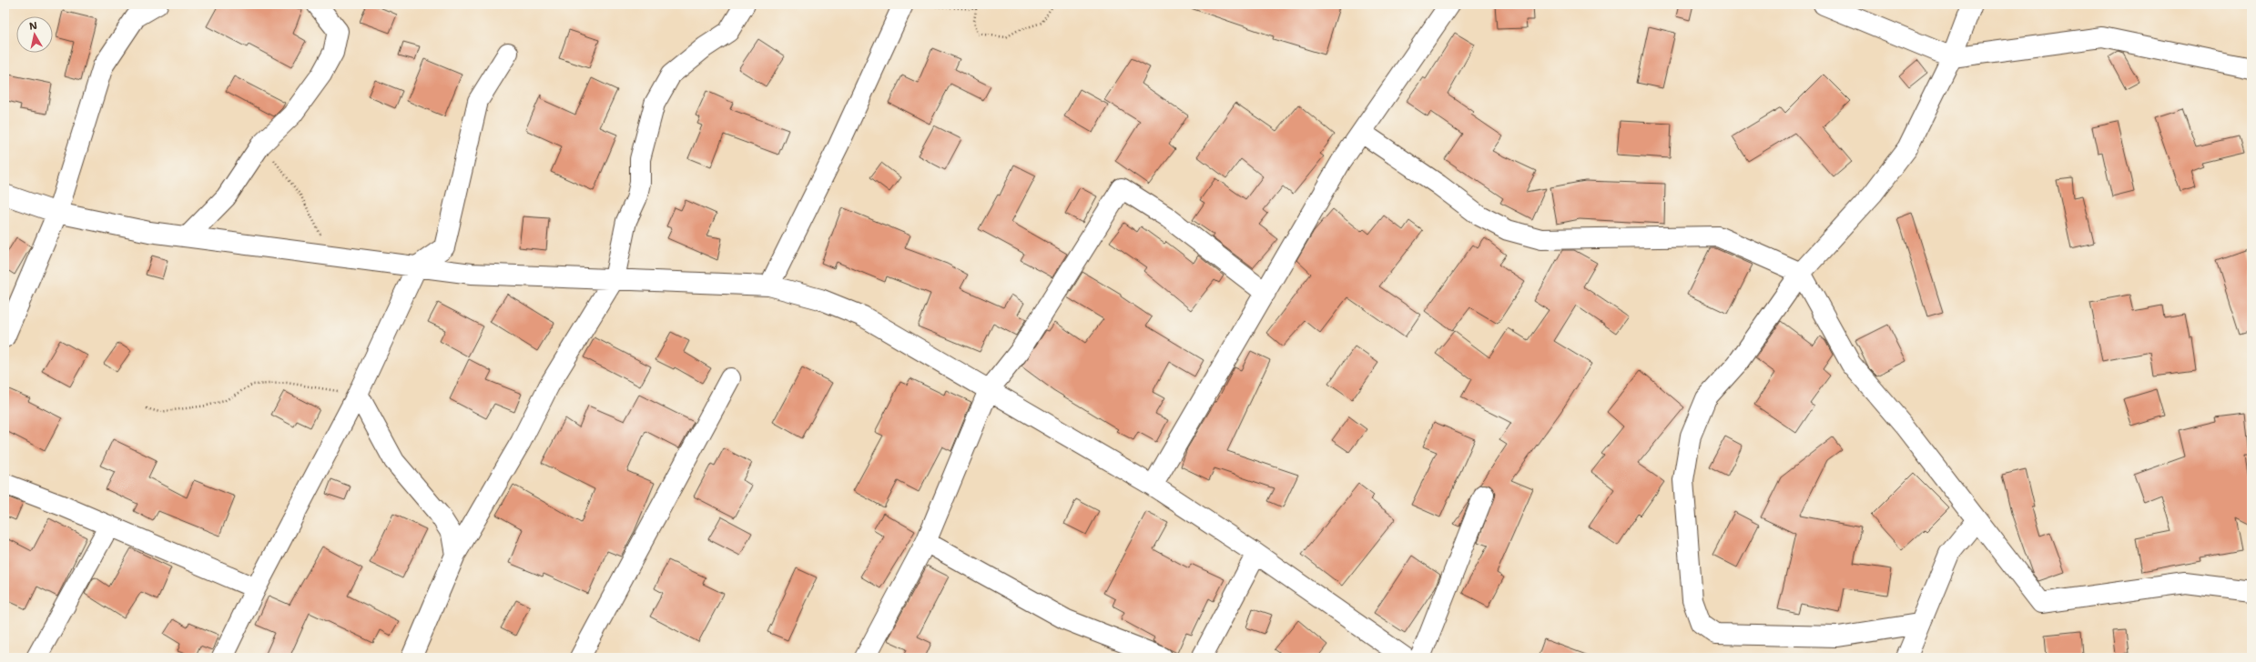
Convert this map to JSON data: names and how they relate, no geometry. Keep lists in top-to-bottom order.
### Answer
{
  "north": "top"
}
